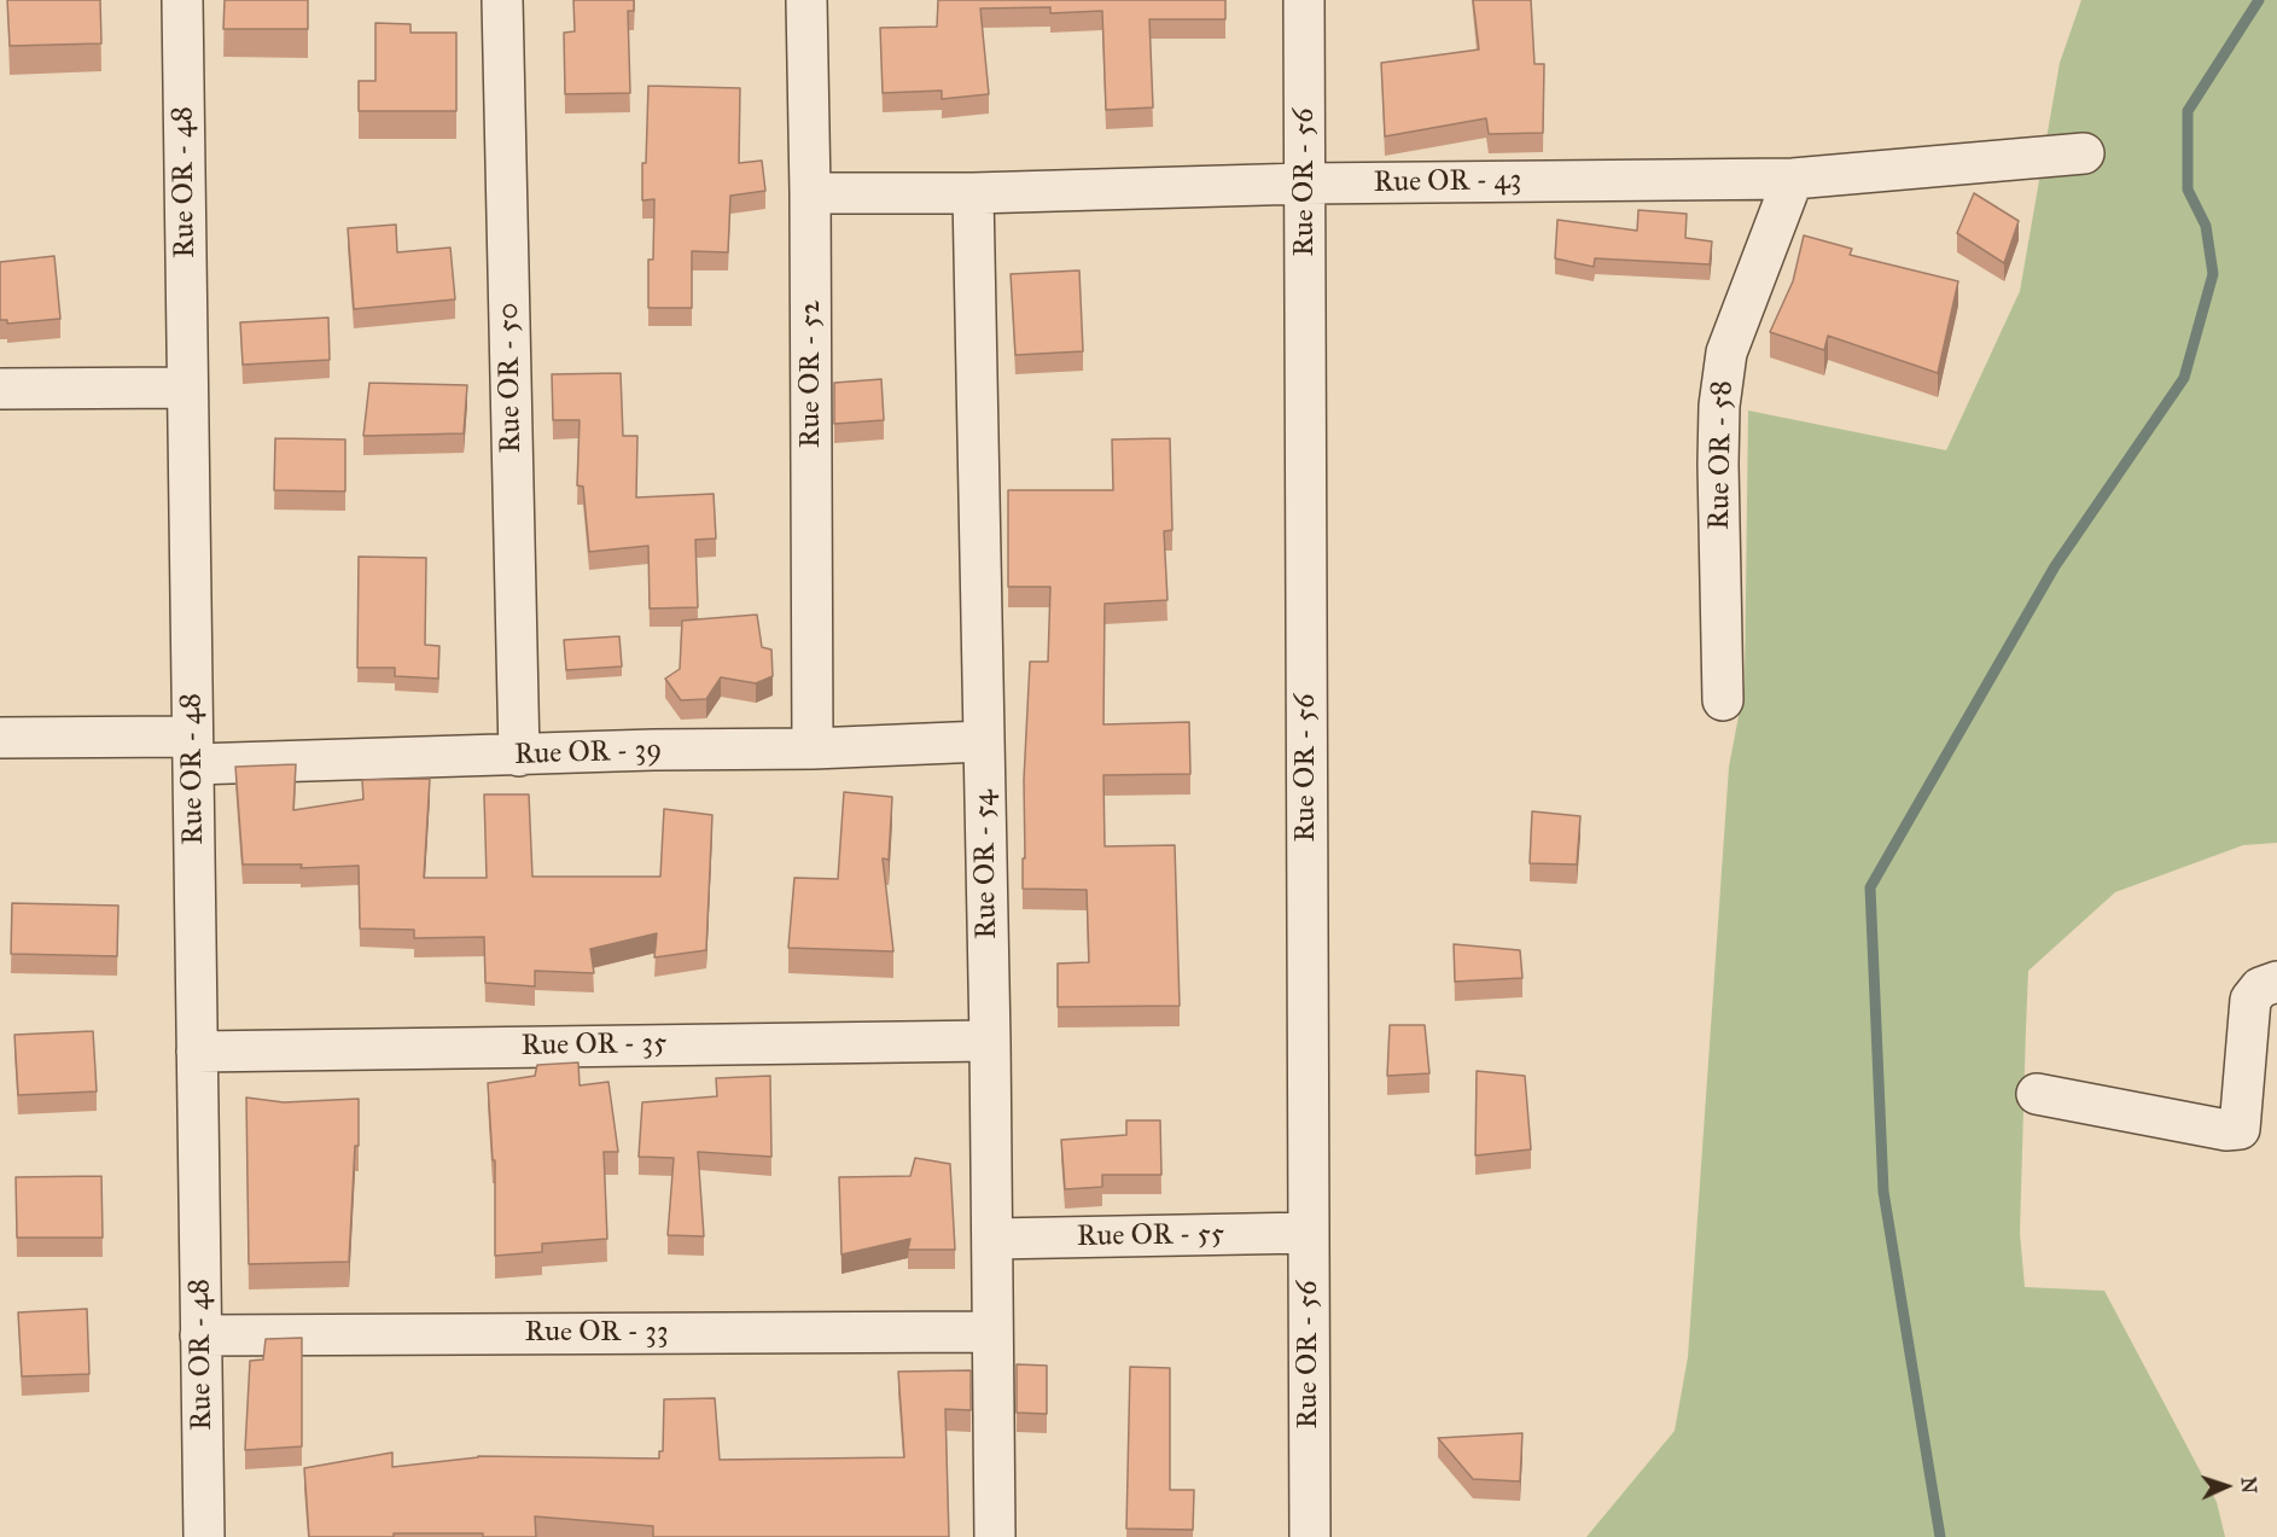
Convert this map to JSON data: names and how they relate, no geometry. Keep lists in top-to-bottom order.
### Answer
{
  "streets": {
    "street": [
      "Rue OR - 48",
      "Rue OR - 56",
      "Rue OR - 43",
      "Rue OR - 52",
      "Rue OR - 50",
      "Rue OR - 58",
      "Rue OR - 39",
      "Rue OR - 54",
      "Rue OR - 35",
      "Rue OR - 55",
      "Rue OR - 33"
    ]
  },
  "crossings": [
    ["Rue OR - 48", "Rue OR - 39"],
    ["Rue OR - 48", "Rue OR - 35"],
    ["Rue OR - 48", "Rue OR - 33"],
    ["Rue OR - 56", "Rue OR - 43"],
    ["Rue OR - 56", "Rue OR - 55"],
    ["Rue OR - 43", "Rue OR - 52"],
    ["Rue OR - 43", "Rue OR - 58"],
    ["Rue OR - 43", "Rue OR - 54"],
    ["Rue OR - 52", "Rue OR - 39"],
    ["Rue OR - 50", "Rue OR - 39"],
    ["Rue OR - 39", "Rue OR - 54"],
    ["Rue OR - 54", "Rue OR - 35"],
    ["Rue OR - 54", "Rue OR - 55"],
    ["Rue OR - 54", "Rue OR - 33"]
  ],
  "north": "right"
}
